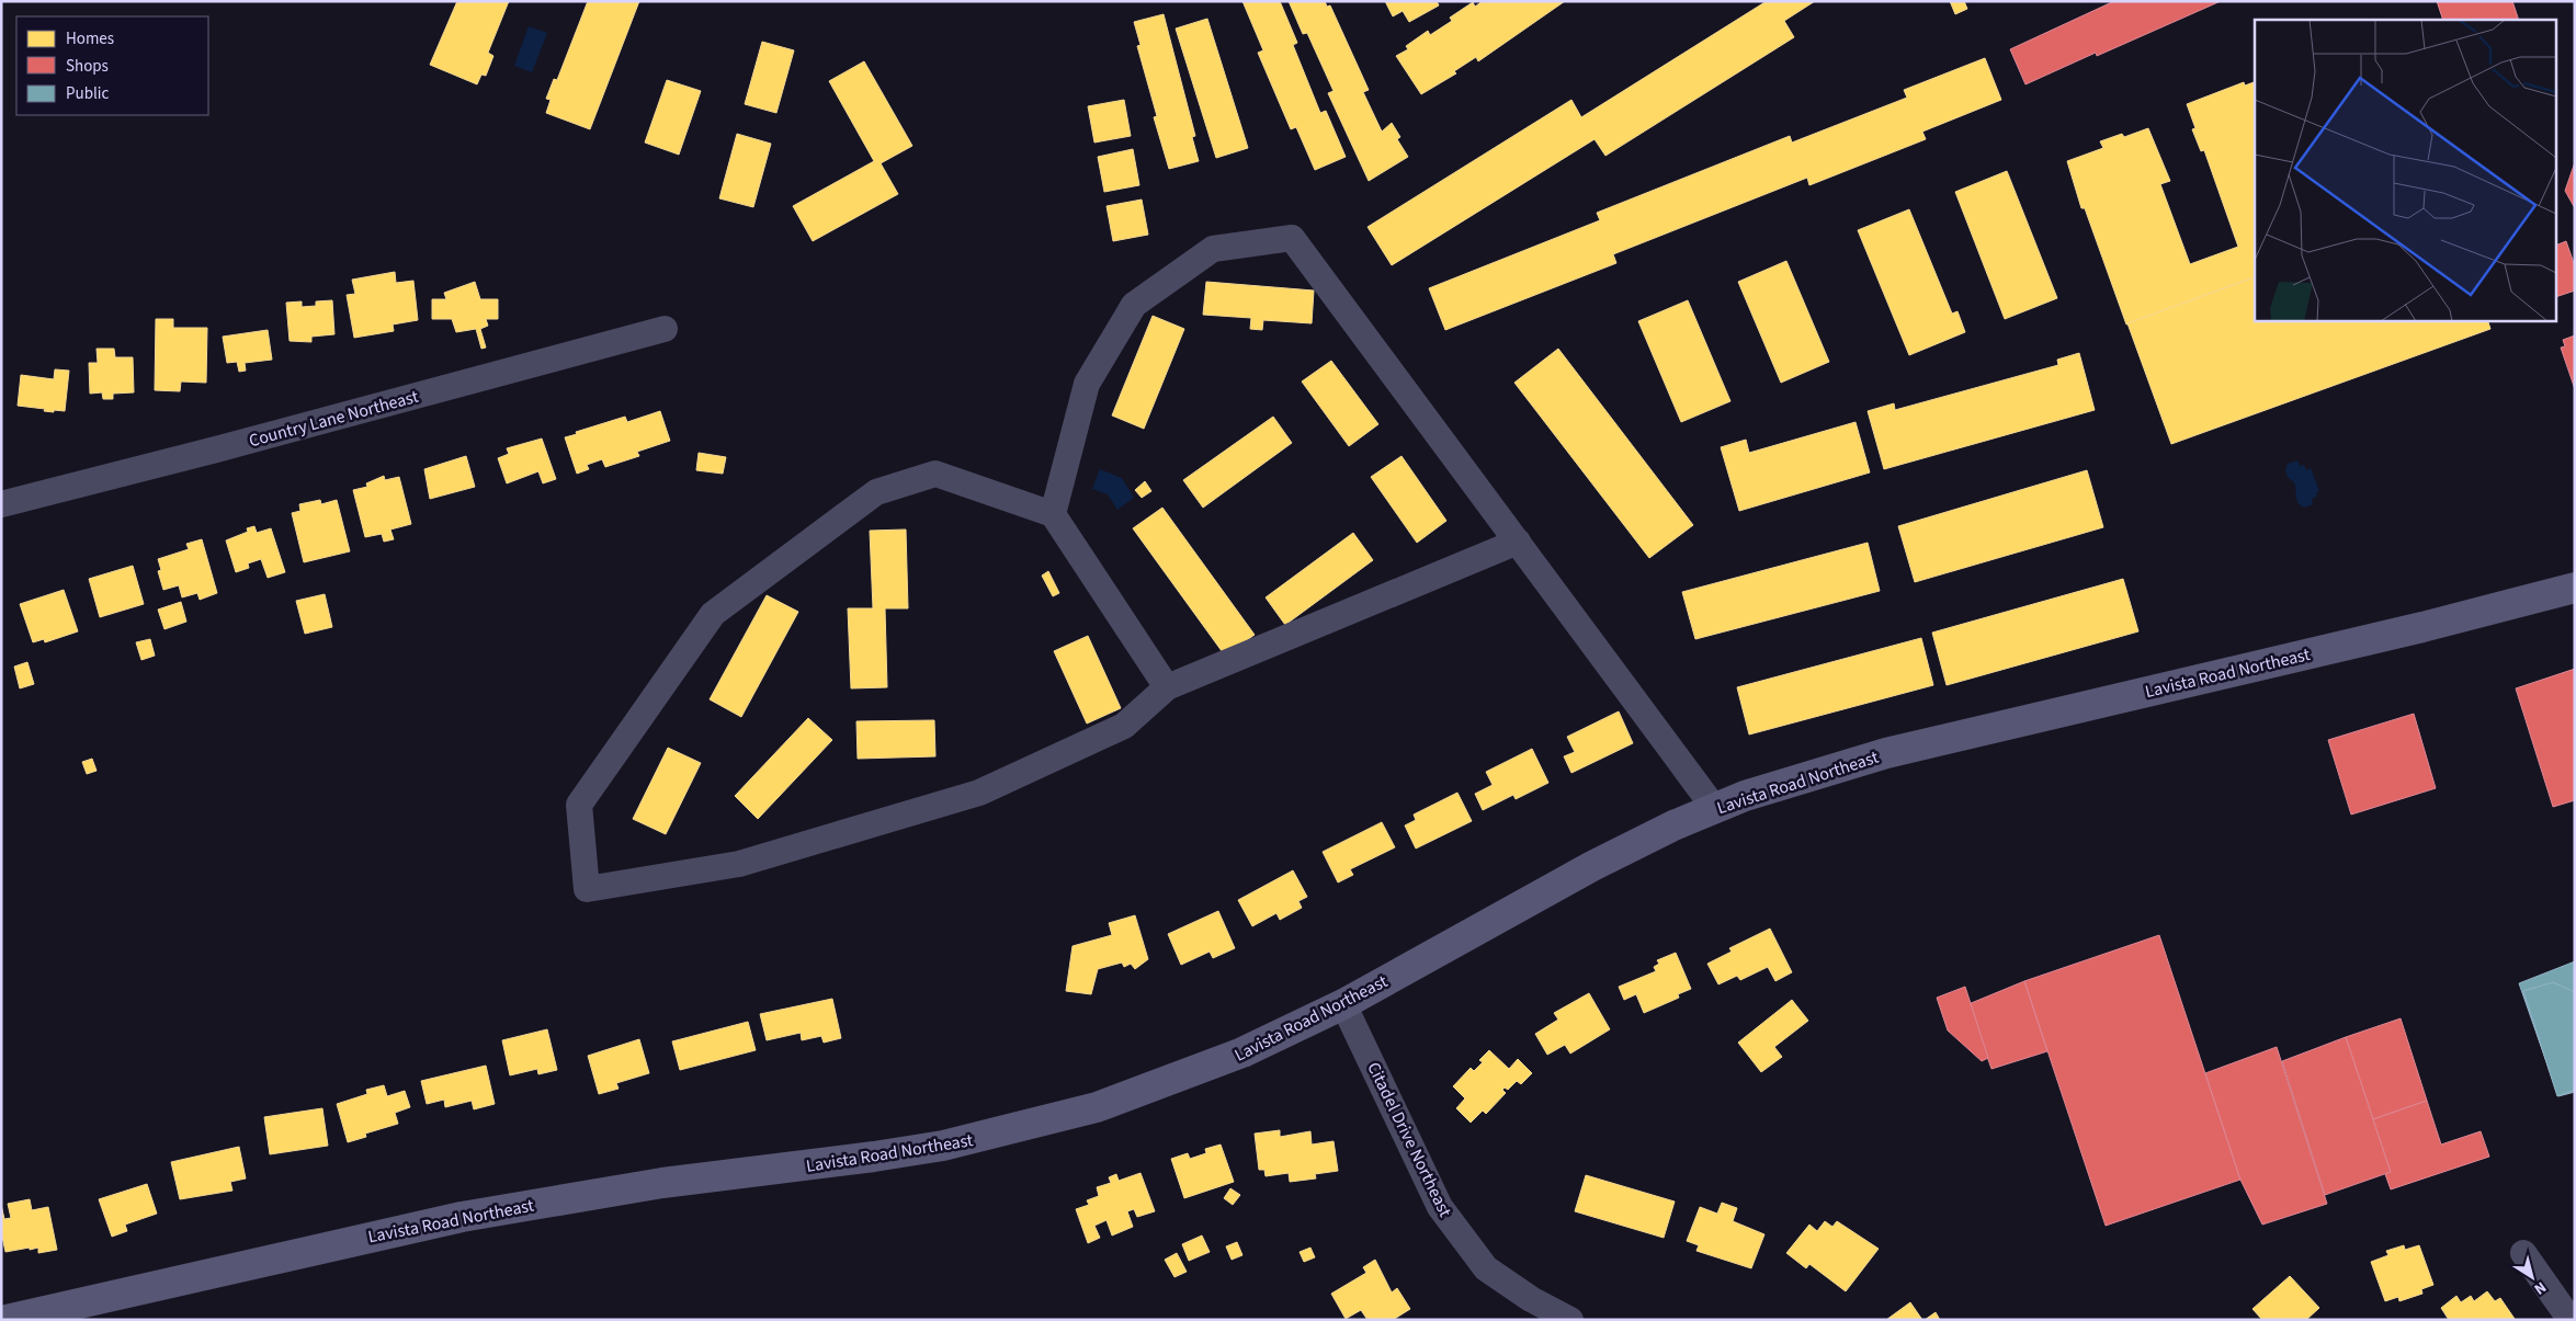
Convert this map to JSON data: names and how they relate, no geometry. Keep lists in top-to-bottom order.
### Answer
{
  "streets": {
    "main road": ["Lavista Road Northeast"],
    "street": ["Country Lane Northeast", "Citadel Drive Northeast"]
  },
  "crossings": [
    ["Lavista Road Northeast", "Citadel Drive Northeast"]
  ],
  "legend": ["Homes", "Shops", "Public"],
  "north": "bottom right"
}
